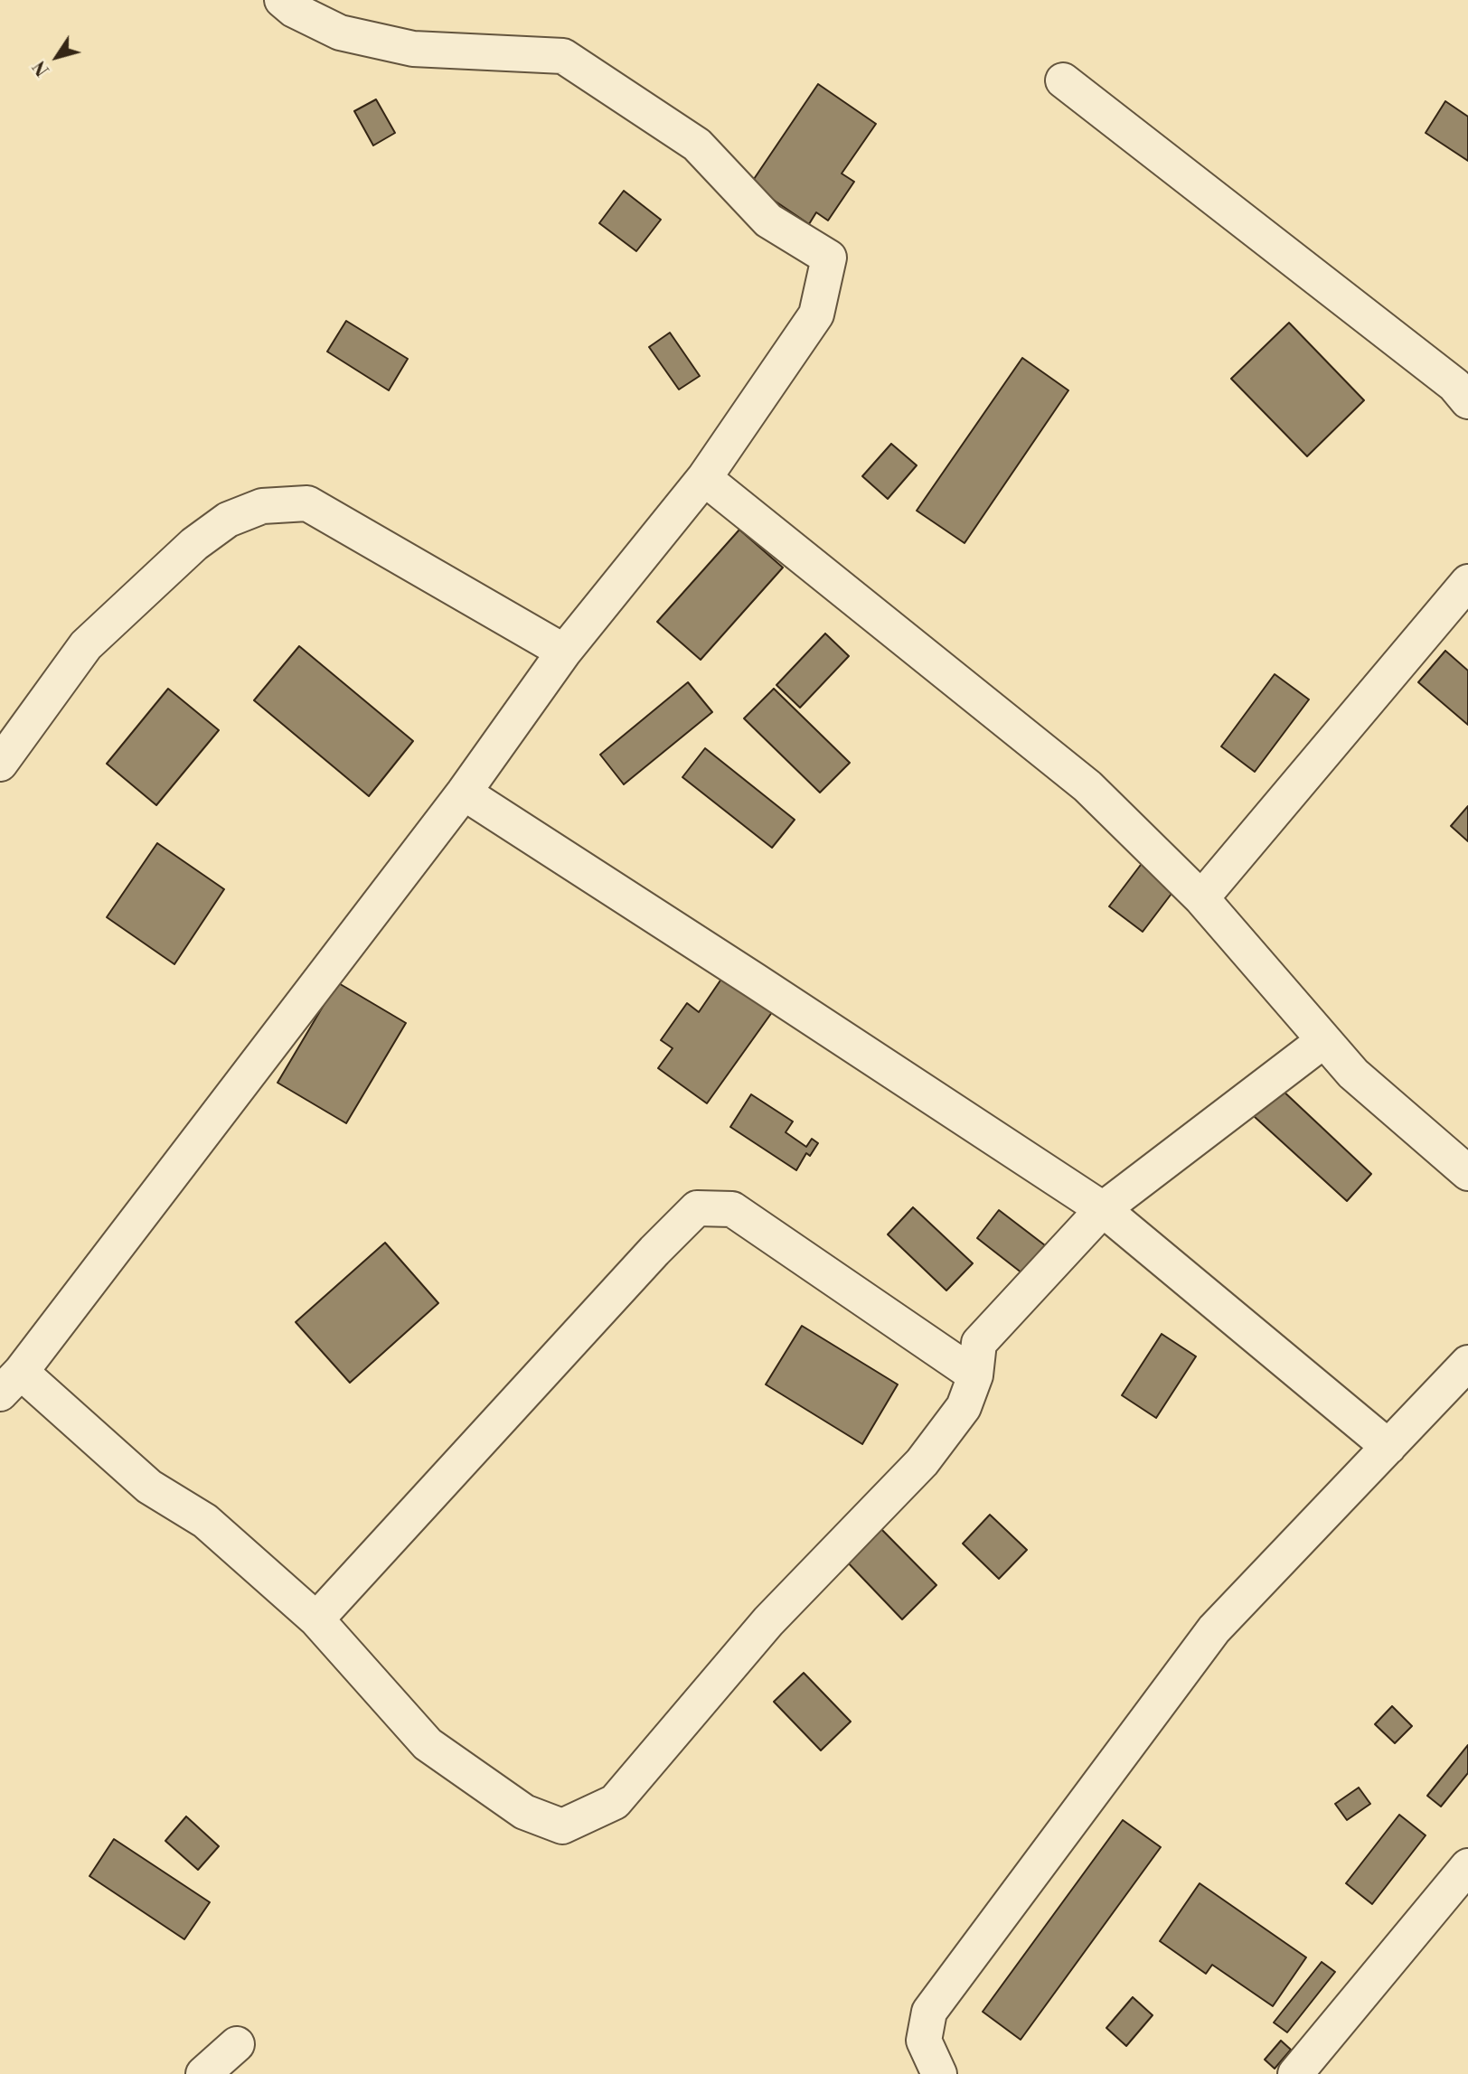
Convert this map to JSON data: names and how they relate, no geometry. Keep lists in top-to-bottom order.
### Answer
{
  "north": "bottom left"
}
